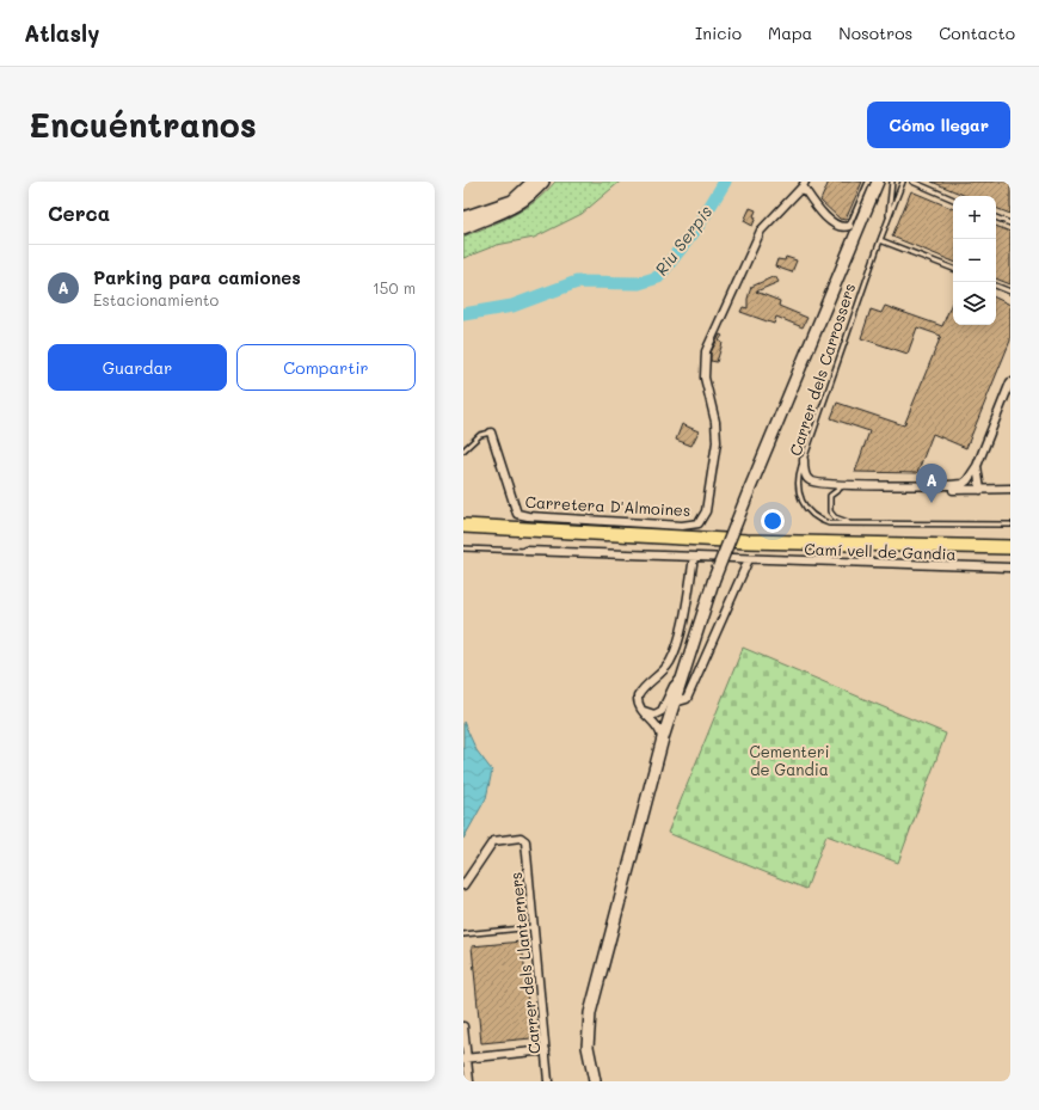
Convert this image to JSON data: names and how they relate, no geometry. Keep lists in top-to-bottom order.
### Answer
{
  "streets": {
    "street": [
      "Carrer dels Carrossers",
      "Carretera D'Almoines",
      "Camí vell de Gandia",
      "Carrer dels Llanterners"
    ]
  },
  "water": ["Riu Serpis"],
  "parks": ["Cementeri de Gandia"],
  "page": {
    "header": "Atlasly",
    "nav": [
      "Inicio",
      "Mapa",
      "Nosotros",
      "Contacto"
    ],
    "buttons": [
      "Cómo llegar",
      ["Guardar", "Compartir"]
    ],
    "title": "Encuéntranos",
    "heading": "Cerca",
    "map_buttons": ["+", "−"],
    "list": [
      {
        "mark": "A",
        "name": "Parking para camiones",
        "note": "Estacionamiento",
        "value": "150 m"
      }
    ],
    "pins": "A"
  }
}
